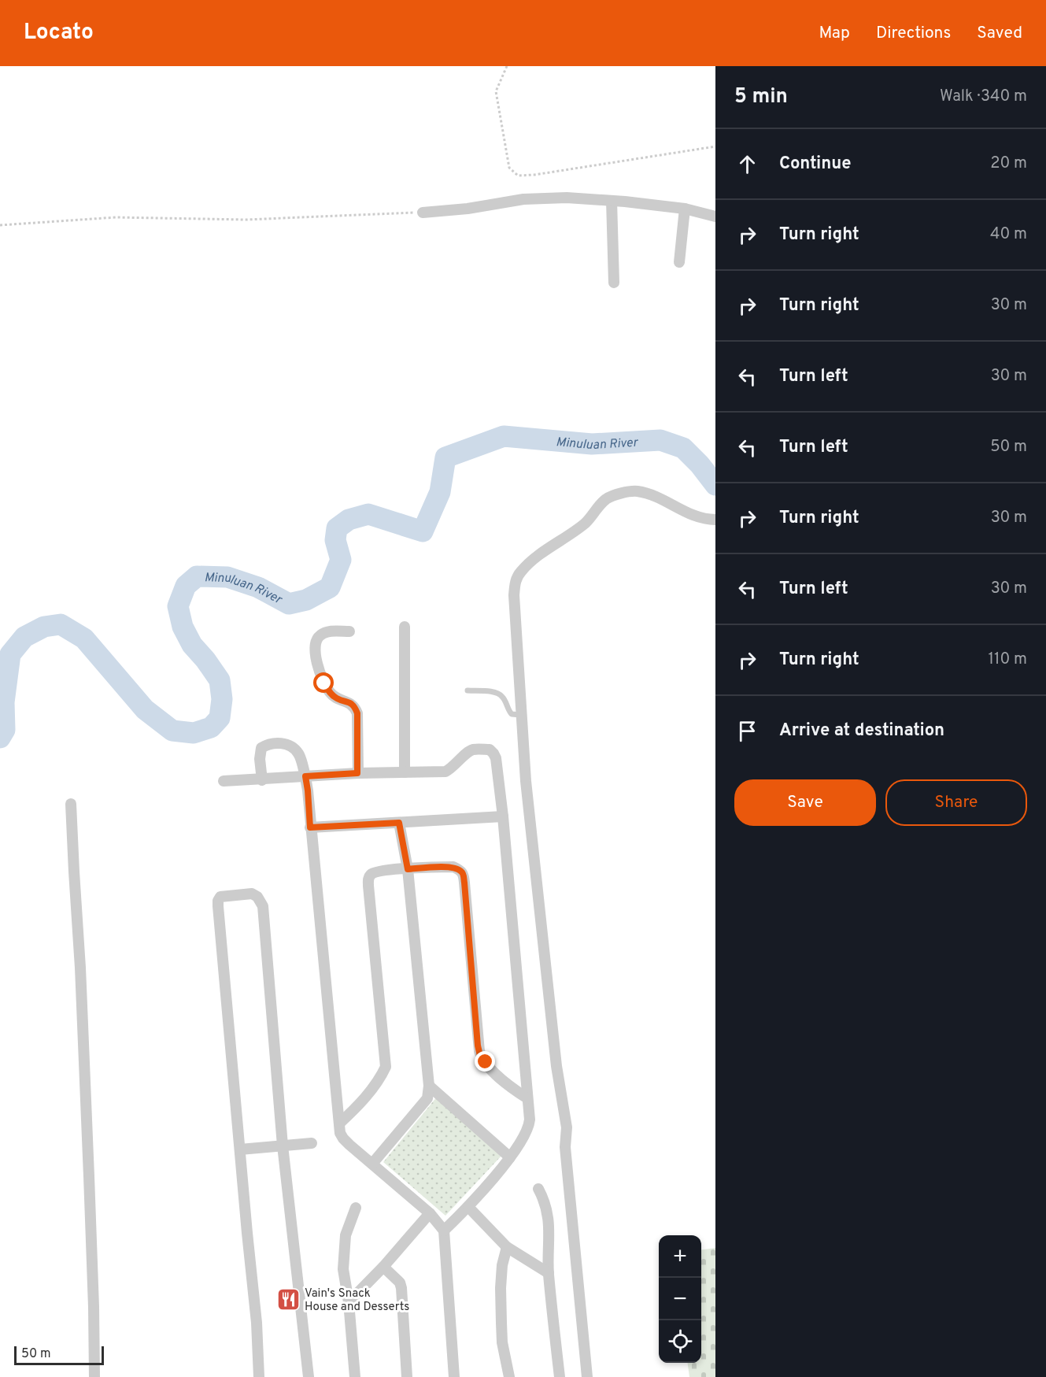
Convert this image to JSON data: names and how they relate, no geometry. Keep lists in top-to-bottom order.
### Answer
{
  "water": ["Minuluan River"],
  "places": {
    "restaurant": ["Vain's Snack House and Desserts"]
  },
  "scale_bar": "50 m",
  "page": {
    "header": "Locato",
    "nav": ["Map", "Directions", "Saved"],
    "heading": ["5 min", "Walk · 340 m"],
    "list": [
      ["Continue", "20 m"],
      ["Turn right", "40 m"],
      ["Turn right", "30 m"],
      ["Turn left", "30 m"],
      ["Turn left", "50 m"],
      ["Turn right", "30 m"],
      ["Turn left", "30 m"],
      ["Turn right", "110 m"],
      "Arrive at destination"
    ],
    "buttons": ["Save", "Share"],
    "map_buttons": ["+", "−"],
    "scale": "50 m"
  }
}
